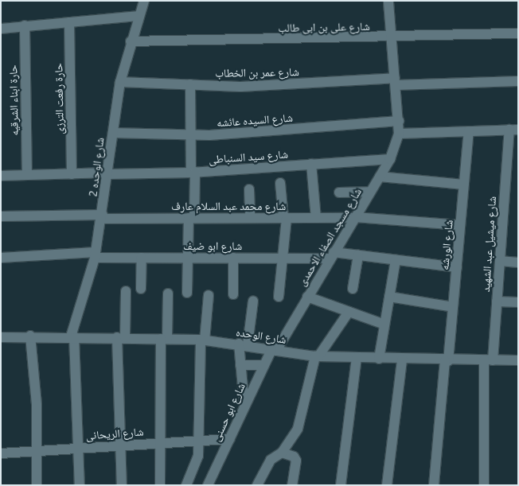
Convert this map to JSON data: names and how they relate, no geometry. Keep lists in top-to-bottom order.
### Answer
{
  "streets": {
    "street": [
      "شارع على بن ابى طالب",
      "شارع عمر بن الخطاب",
      "حارة رفعت الترزى",
      "حارة ابناء الشرقيه",
      "شارع السيده عائشه",
      "شارع سيد السنباطى",
      "شارع الوحده 2",
      "شارع محمد عبد السلام عارف",
      "شارع مسجد الصفاء الاحمدى",
      "شارع ميشيل عبد الشهيد",
      "شارع الورشه",
      "شارع ابو ضيف",
      "شارع الوحده",
      "شارع ابو حسنى",
      "شارع الريحانى"
    ]
  },
  "crossings": [
    ["شارع على بن ابى طالب", "شارع الوحده 2"],
    ["شارع على بن ابى طالب", "شارع مسجد الصفاء الاحمدى"],
    ["شارع عمر بن الخطاب", "شارع الوحده 2"],
    ["شارع عمر بن الخطاب", "شارع مسجد الصفاء الاحمدى"],
    ["حارة رفعت الترزى", "شارع سيد السنباطى"],
    ["حارة ابناء الشرقيه", "شارع سيد السنباطى"],
    ["شارع السيده عائشه", "شارع الوحده 2"],
    ["شارع السيده عائشه", "شارع مسجد الصفاء الاحمدى"],
    ["شارع سيد السنباطى", "شارع الوحده 2"],
    ["شارع سيد السنباطى", "شارع مسجد الصفاء الاحمدى"],
    ["شارع الوحده 2", "شارع محمد عبد السلام عارف"],
    ["شارع الوحده 2", "شارع ابو ضيف"],
    ["شارع الوحده 2", "شارع الوحده"],
    ["شارع الوحده 2", "شارع الريحانى"],
    ["شارع محمد عبد السلام عارف", "شارع مسجد الصفاء الاحمدى"],
    ["شارع محمد عبد السلام عارف", "شارع الورشه"],
    ["شارع مسجد الصفاء الاحمدى", "شارع ابو ضيف"],
    ["شارع مسجد الصفاء الاحمدى", "شارع الوحده"],
    ["شارع مسجد الصفاء الاحمدى", "شارع ابو حسنى"],
    ["شارع ميشيل عبد الشهيد", "شارع الوحده"],
    ["شارع الورشه", "شارع ابو ضيف"],
    ["شارع الورشه", "شارع الوحده"],
    ["شارع الوحده", "شارع ابو حسنى"],
    ["شارع ابو حسنى", "شارع الريحانى"]
  ]
}
